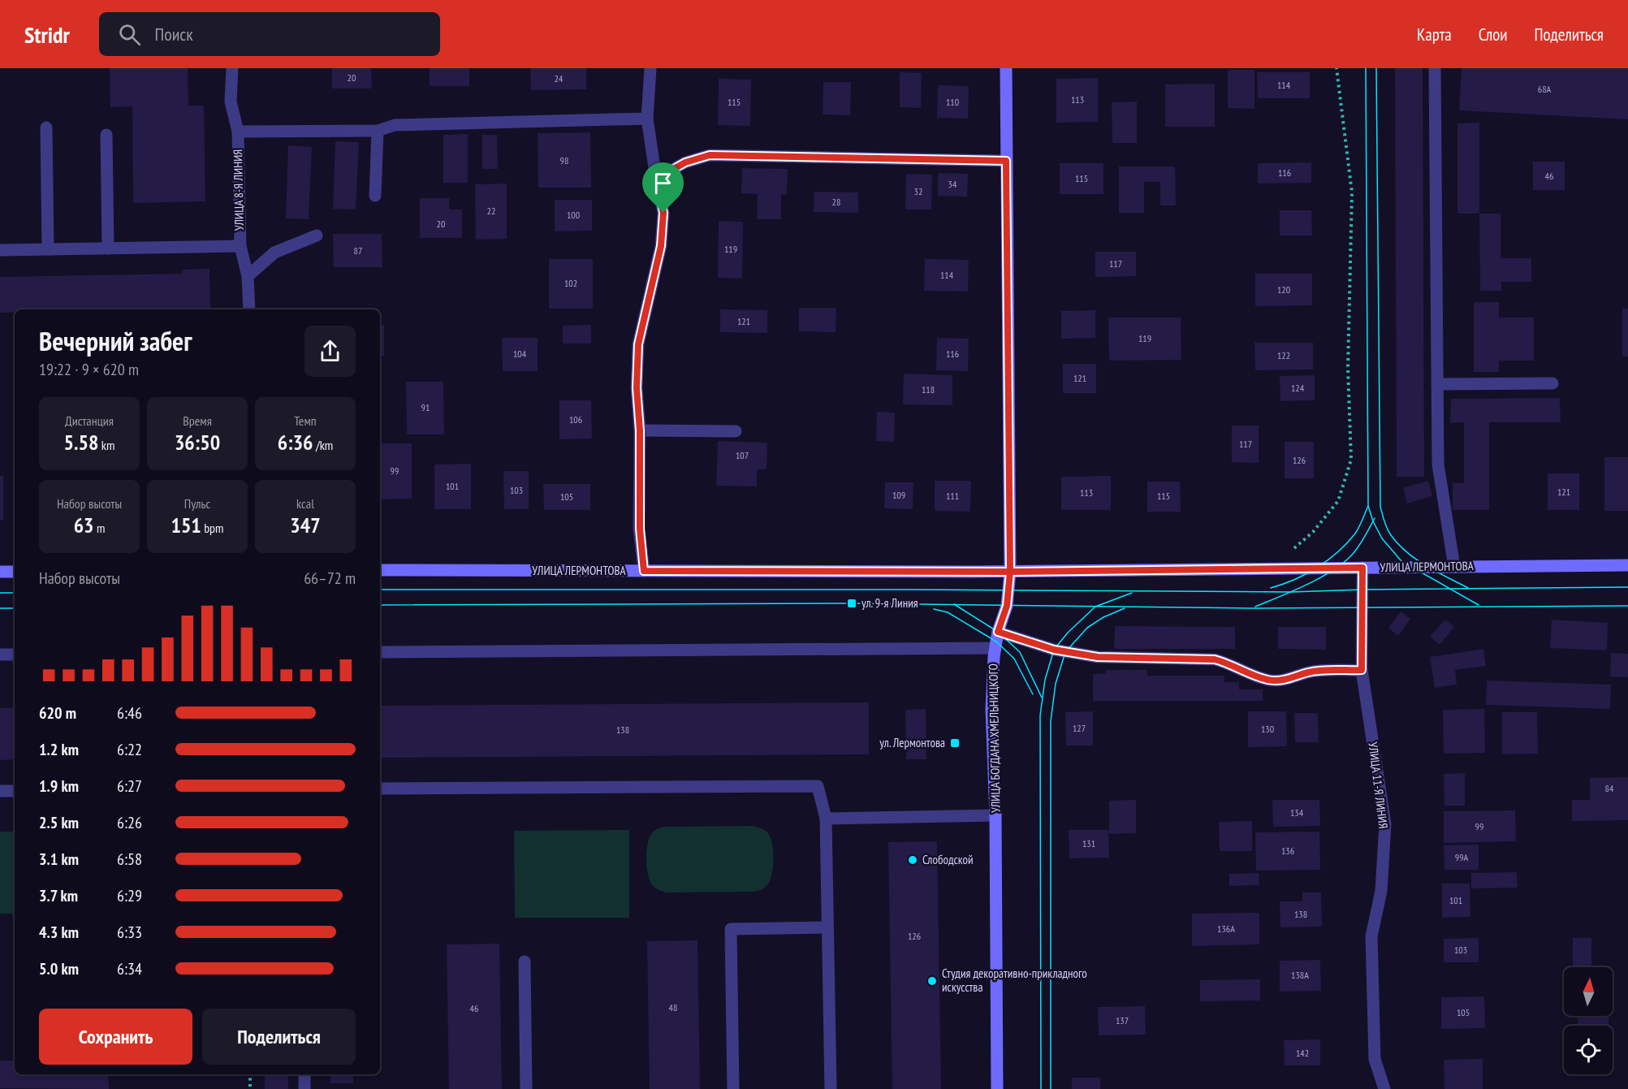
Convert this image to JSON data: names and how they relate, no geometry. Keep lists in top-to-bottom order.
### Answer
{
  "streets": {
    "main road": ["УЛИЦА ЛЕРМОНТОВА", "УЛИЦА БОГДАНА ХМЕЛЬНИЦКОГО"],
    "street": ["УЛИЦА 8-Я ЛИНИЯ", "УЛИЦА 11-Я ЛИНИЯ"]
  },
  "crossings": [
    ["УЛИЦА ЛЕРМОНТОВА", "УЛИЦА БОГДАНА ХМЕЛЬНИЦКОГО"],
    ["УЛИЦА ЛЕРМОНТОВА", "УЛИЦА 11-Я ЛИНИЯ"]
  ],
  "places": {
    "transit": ["ул. 9-я Линия", "ул. Лермонтова"],
    "other": ["Слободской", "Студия декоративно-прикладного искусства"]
  },
  "house_numbers": [
    "20",
    "24",
    "114",
    "68А",
    "113",
    "115",
    "110",
    "98",
    "116",
    "46",
    "115",
    "34",
    "32",
    "28",
    "22",
    "100",
    "20",
    "119",
    "87",
    "117",
    "114",
    "102",
    "120",
    "121",
    "119",
    "104",
    "116",
    "122",
    "121",
    "124",
    "118",
    "91",
    "106",
    "117",
    "107",
    "126",
    "99",
    "101",
    "103",
    "121",
    "113",
    "109",
    "111",
    "115",
    "105",
    "127",
    "130",
    "138",
    "84",
    "134",
    "99",
    "131",
    "136",
    "99А",
    "101",
    "138",
    "136А",
    "126",
    "103",
    "138А",
    "48",
    "46",
    "105",
    "137",
    "142"
  ],
  "north": "top",
  "page": {
    "header": "Stridr",
    "search": "Поиск",
    "nav": ["Карта", "Слои", "Поделиться"],
    "heading": ["Вечерний забег", "19:22 · 9 × 620 m"],
    "stats": [
      ["Дистанция", "5.58 km"],
      ["Время", "36:50"],
      ["Темп", "6:36 /km"],
      ["Набор высоты", "63 m"],
      ["Пульс", "151 bpm"],
      ["kcal", "347"]
    ],
    "chart": ["Набор высоты", "66–72 m"],
    "list": [
      {
        "name": "620 m",
        "note": "6:46"
      },
      {
        "name": "1.2 km",
        "note": "6:22"
      },
      {
        "name": "1.9 km",
        "note": "6:27"
      },
      {
        "name": "2.5 km",
        "note": "6:26"
      },
      {
        "name": "3.1 km",
        "note": "6:58"
      },
      {
        "name": "3.7 km",
        "note": "6:29"
      },
      {
        "name": "4.3 km",
        "note": "6:33"
      },
      {
        "name": "5.0 km",
        "note": "6:34"
      }
    ],
    "buttons": ["Сохранить", "Поделиться"]
  }
}
